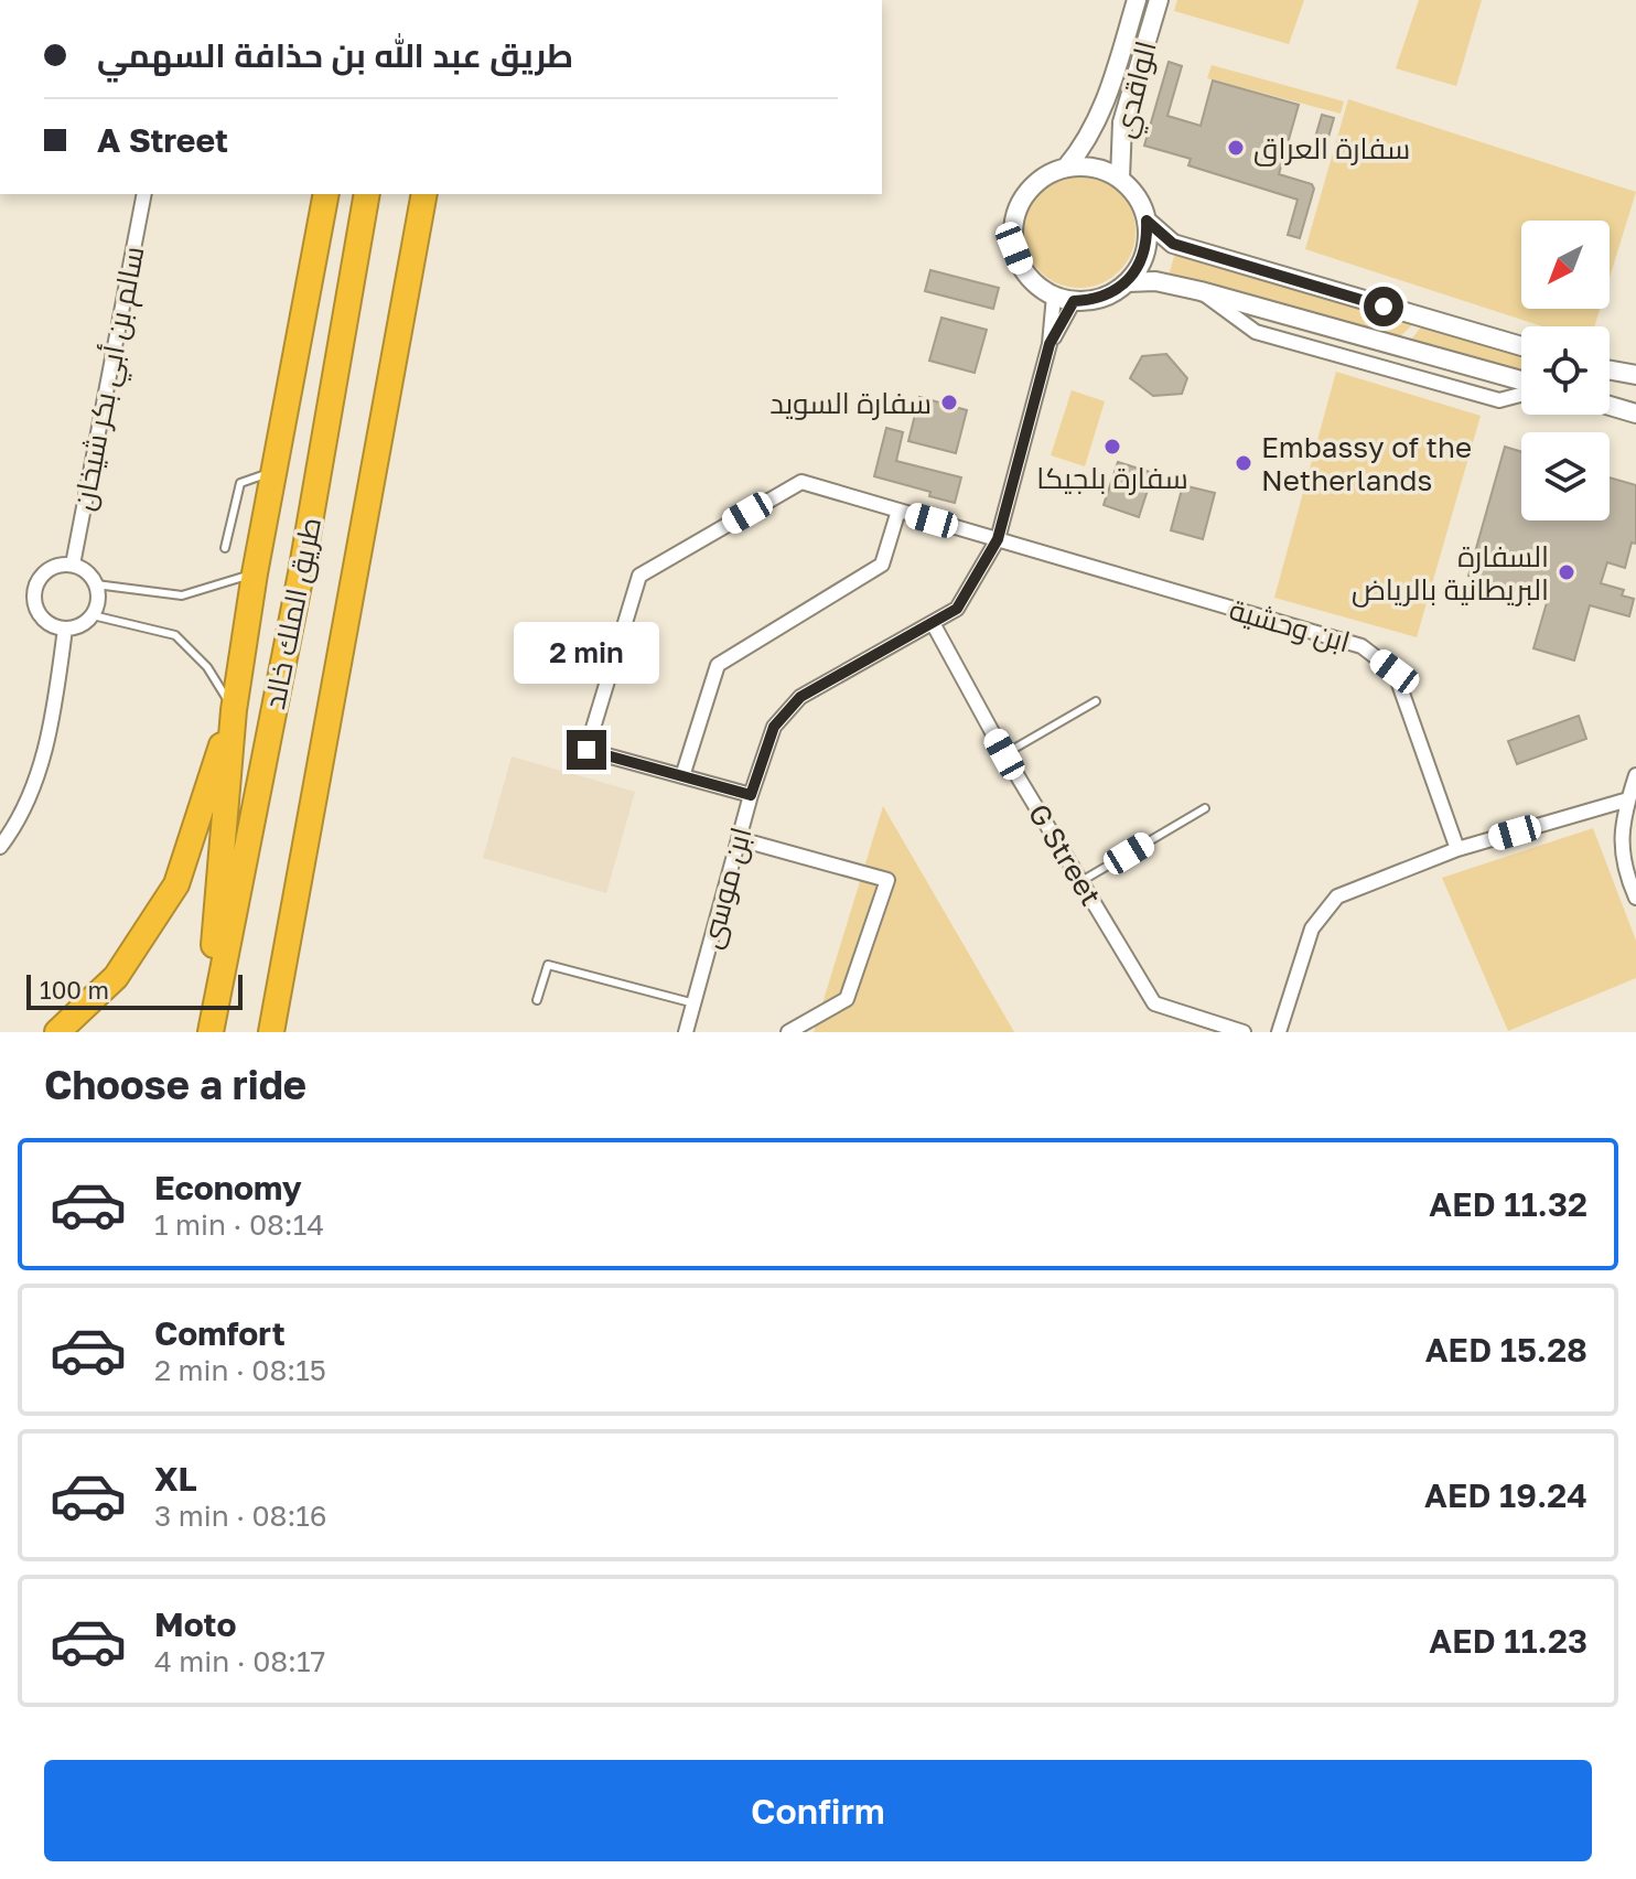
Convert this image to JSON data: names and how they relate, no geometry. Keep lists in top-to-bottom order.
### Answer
{
  "streets": {
    "highway": ["طريق الملك خالد"],
    "street": [
      "الواقدي",
      "سالم بن أبي بكر شيخان",
      "ابن وحشية",
      "G Street",
      "ابن موسى"
    ]
  },
  "crossings": [
    ["ابن وحشية", "ابن موسى"],
    ["G Street", "ابن موسى"]
  ],
  "places": [
    "سفارة العراق",
    "سفارة السويد",
    "سفارة بلجيكا",
    "Embassy of the Netherlands",
    "السفارة البريطانية بالرياض"
  ],
  "scale_bar": "100 m",
  "north": "bottom left",
  "page": {
    "banner": ["طريق عبد الله بن حذافة السهمي", "A Street"],
    "bubble": "2 min",
    "scale": "100 m",
    "heading": "Choose a ride",
    "list": [
      {
        "name": "Economy",
        "note": "1 min · 08:14",
        "value": "AED 11.32"
      },
      {
        "name": "Comfort",
        "note": "2 min · 08:15",
        "value": "AED 15.28"
      },
      {
        "name": "XL",
        "note": "3 min · 08:16",
        "value": "AED 19.24"
      },
      {
        "name": "Moto",
        "note": "4 min · 08:17",
        "value": "AED 11.23"
      }
    ],
    "buttons": "Confirm"
  }
}
